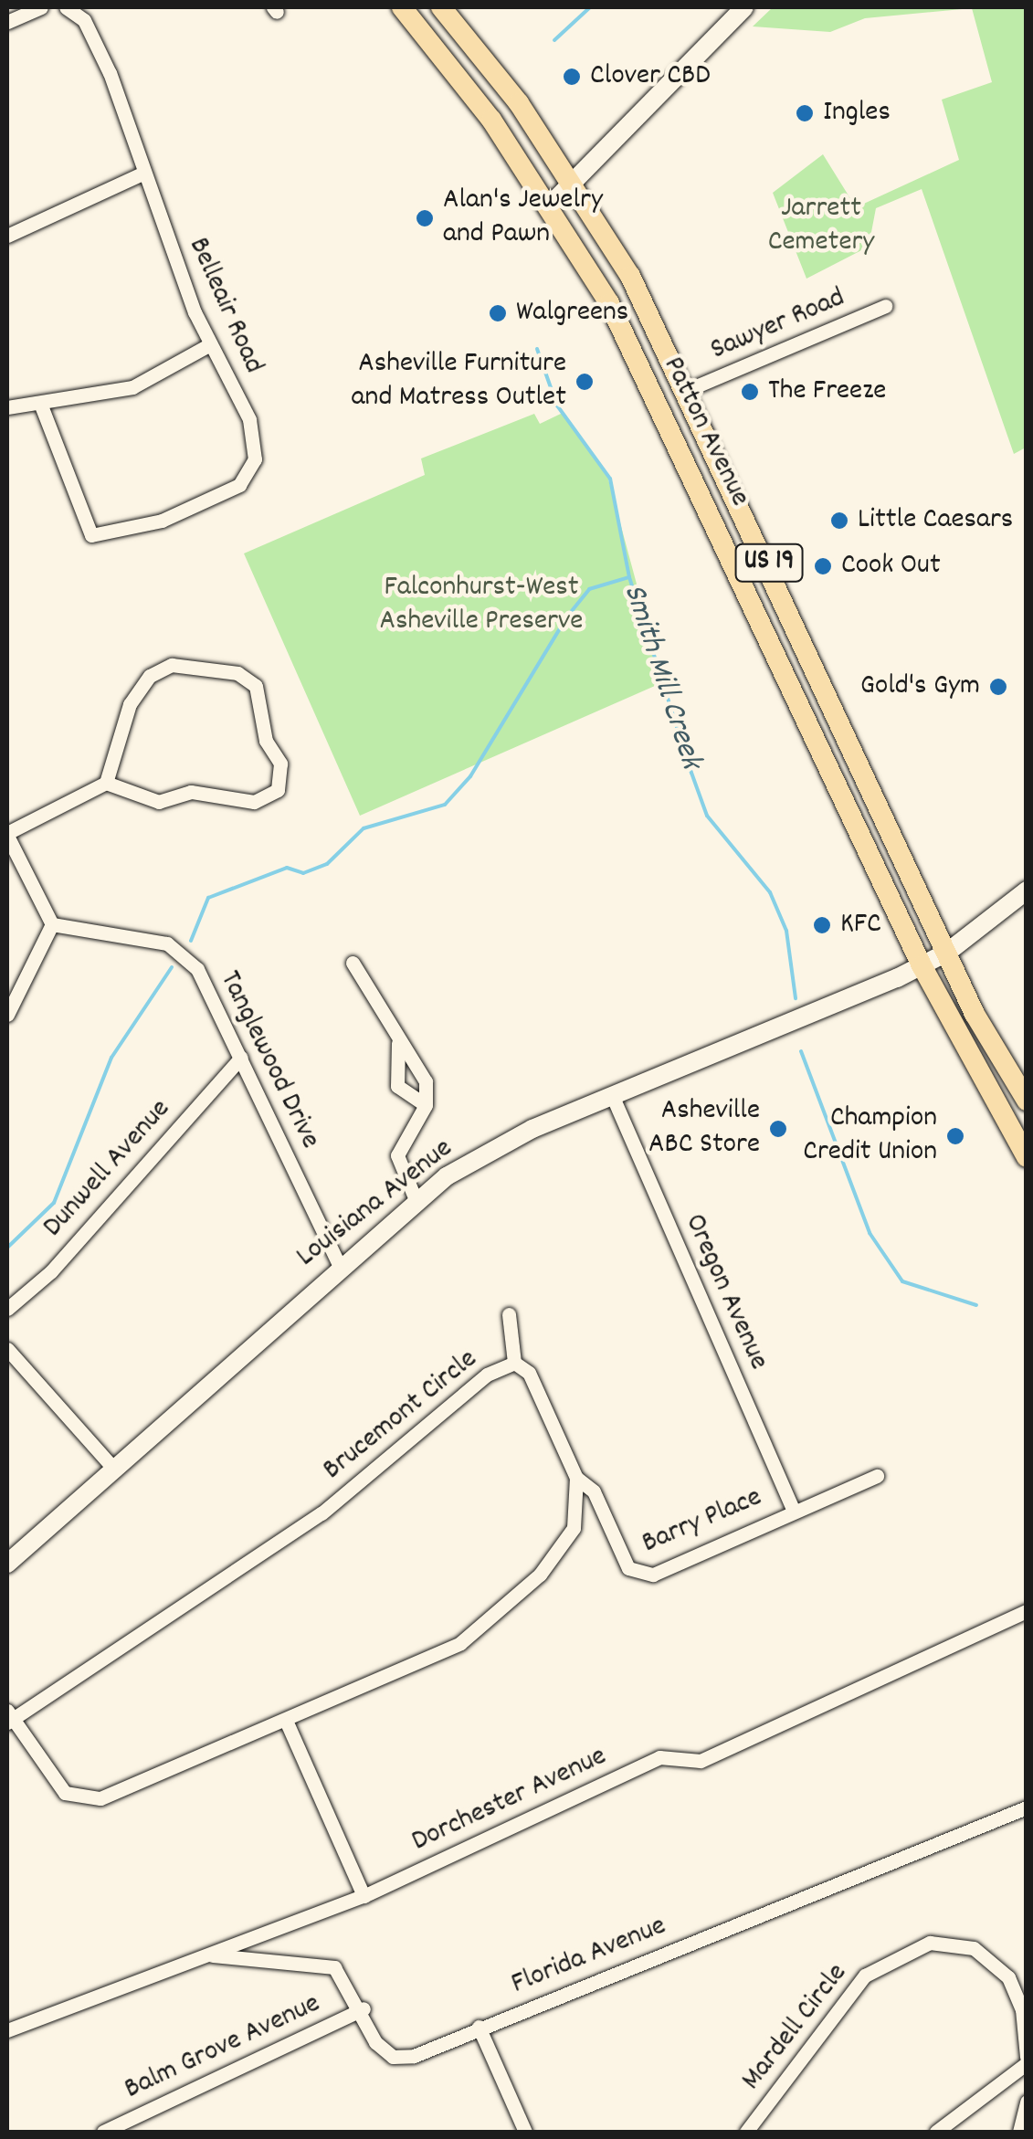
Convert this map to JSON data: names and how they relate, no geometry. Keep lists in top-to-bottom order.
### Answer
{
  "streets": {
    "main road": ["Patton Avenue", "US 19"],
    "street": [
      "Belleair Road",
      "Sawyer Road",
      "Tanglewood Drive",
      "Dunwell Avenue",
      "Louisiana Avenue",
      "Oregon Avenue",
      "Brucemont Circle",
      "Barry Place",
      "Dorchester Avenue",
      "Florida Avenue",
      "Mardell Circle",
      "Balm Grove Avenue"
    ]
  },
  "crossings": [
    ["Sawyer Road", "Patton Avenue"],
    ["Patton Avenue", "Louisiana Avenue"],
    ["Tanglewood Drive", "Dunwell Avenue"],
    ["Tanglewood Drive", "Louisiana Avenue"],
    ["Louisiana Avenue", "Oregon Avenue"],
    ["Oregon Avenue", "Barry Place"],
    ["Brucemont Circle", "Barry Place"],
    ["Dorchester Avenue", "Florida Avenue"],
    ["Florida Avenue", "Balm Grove Avenue"]
  ],
  "water": ["Smith Mill Creek"],
  "parks": ["Jarrett Cemetery", "Falconhurst-West Asheville Preserve"],
  "places": [
    "Clover CBD",
    "Ingles",
    "Alan's Jewelry and Pawn",
    "Walgreens",
    "Asheville Furniture and Matress Outlet",
    "The Freeze",
    "Little Caesars",
    "Cook Out",
    "Gold's Gym",
    "KFC",
    "Asheville ABC Store",
    "Champion Credit Union"
  ]
}
